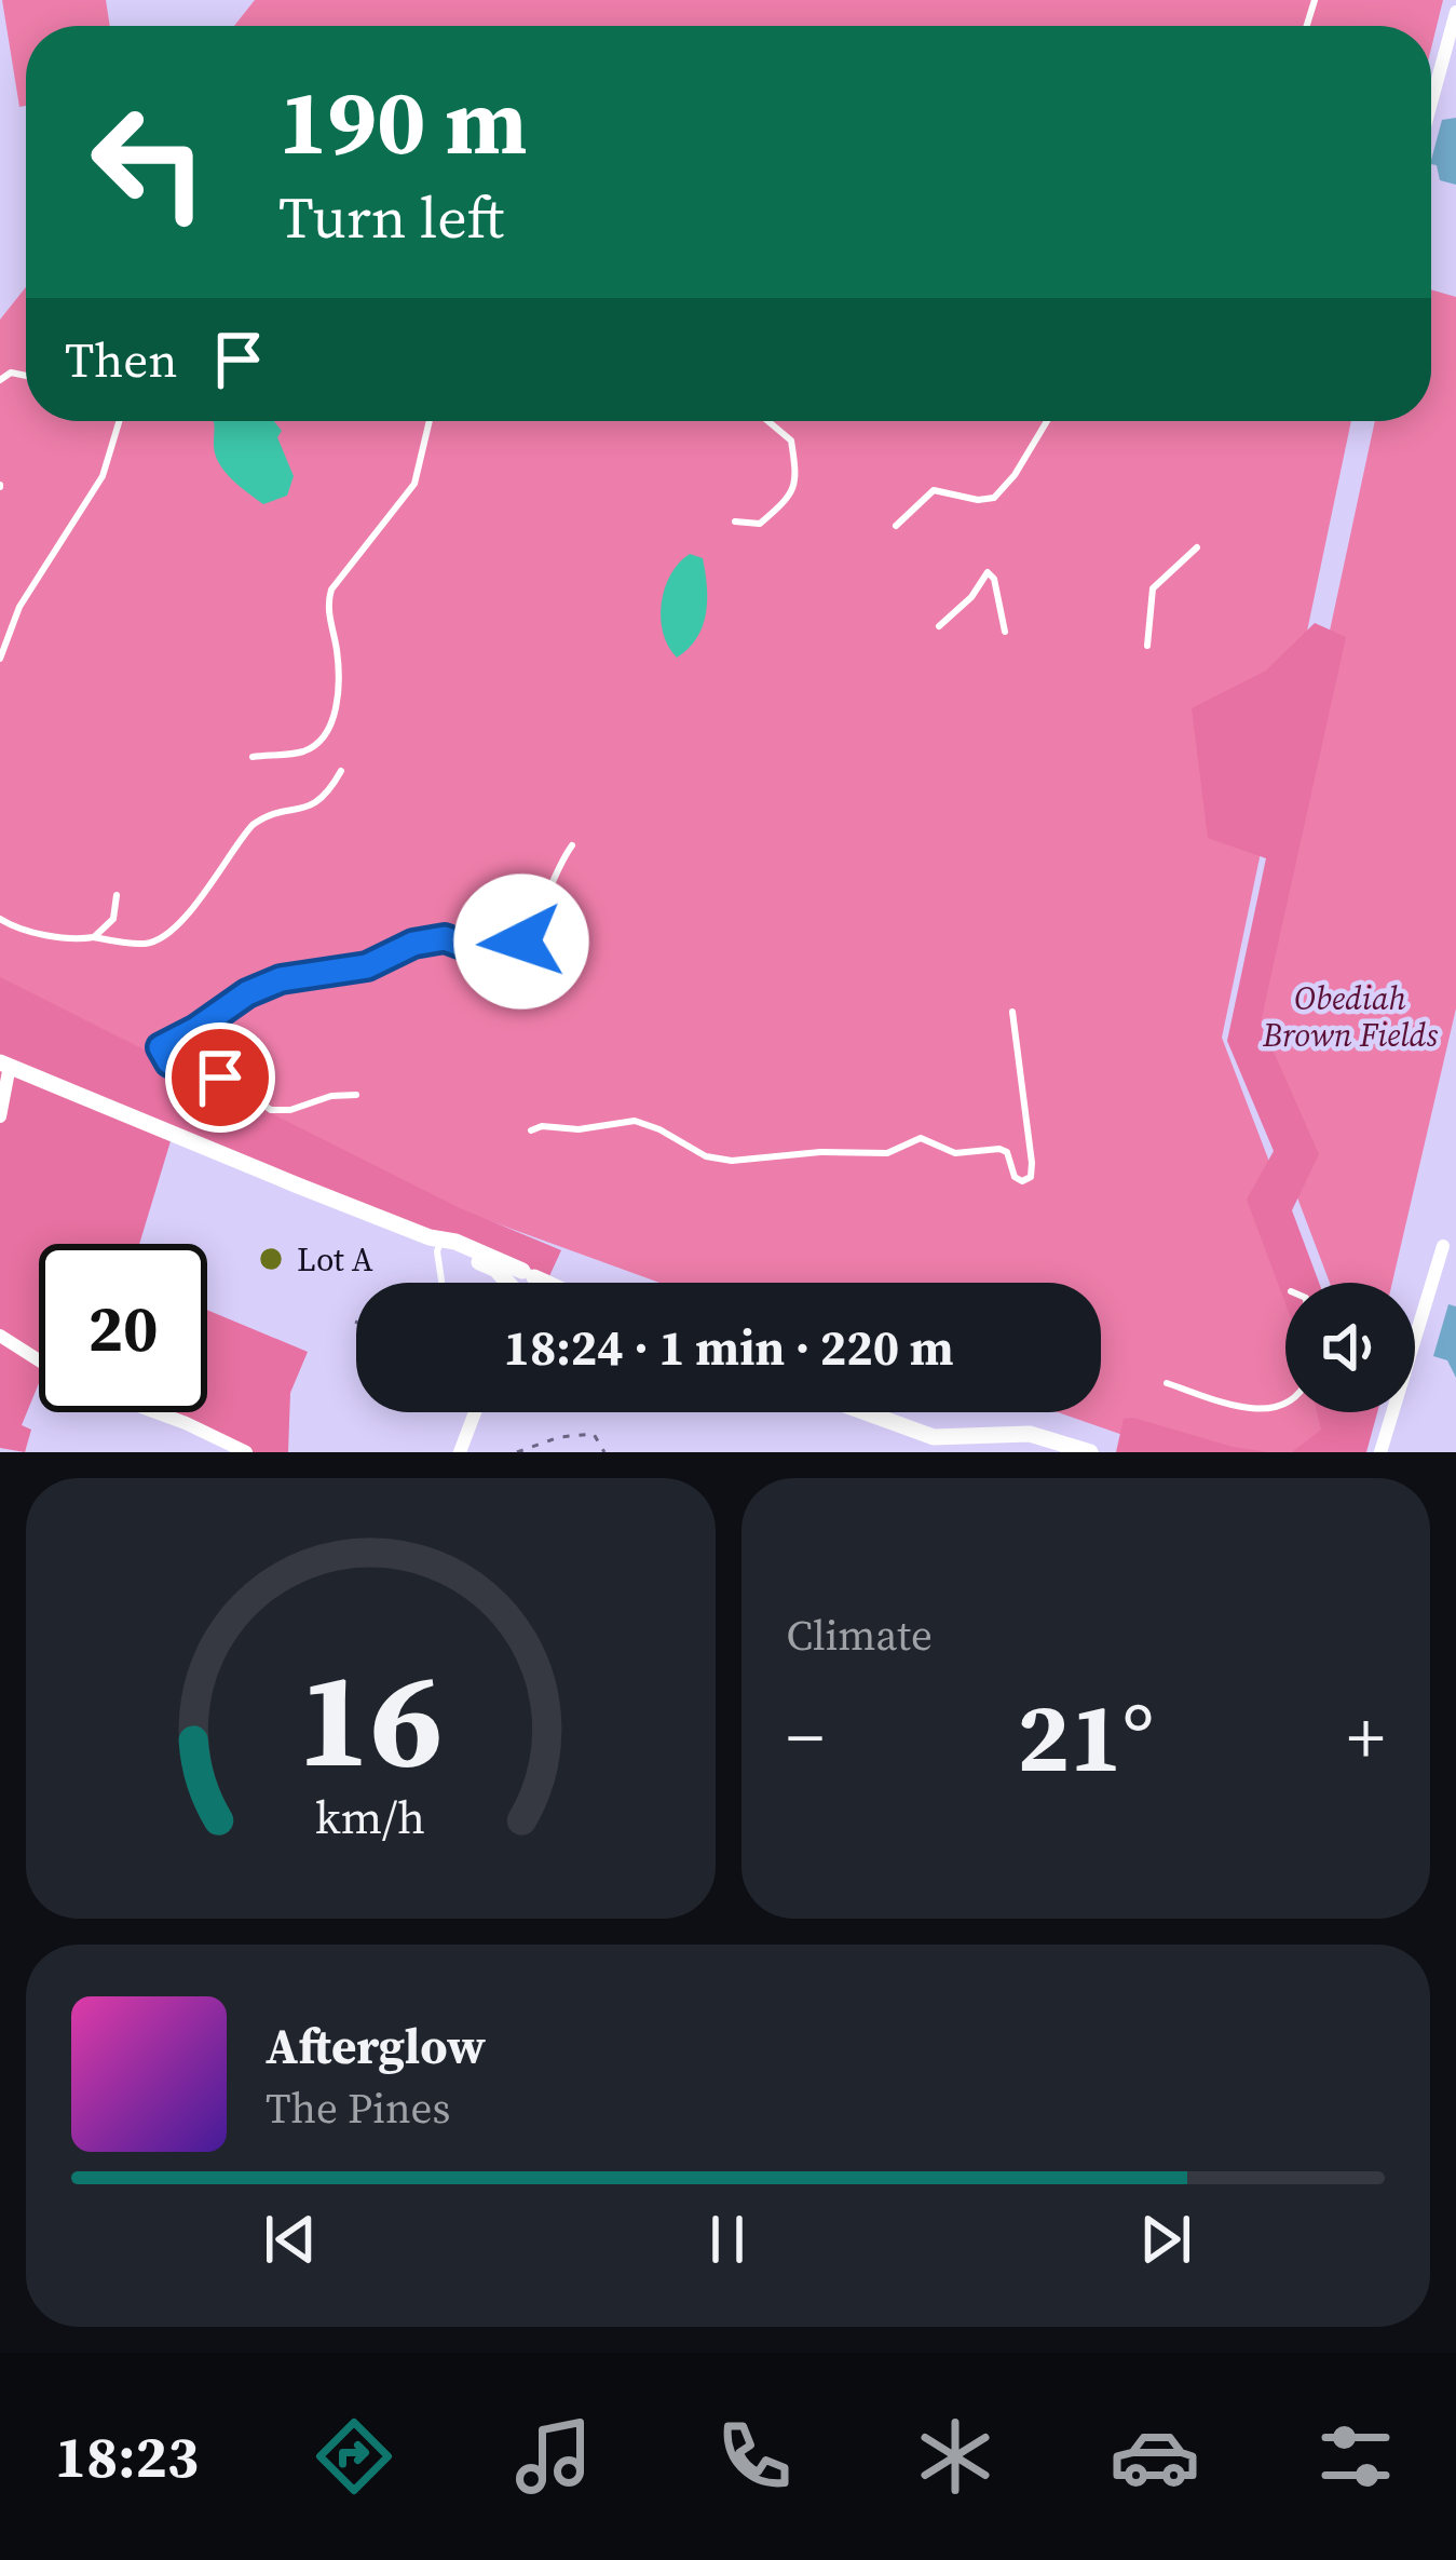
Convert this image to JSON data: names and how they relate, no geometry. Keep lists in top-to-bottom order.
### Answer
{
  "parks": ["Obediah Brown Fields"],
  "places": ["Lot A"],
  "page": {
    "turn": ["190 m", "Turn left"],
    "then": "Then",
    "limit": "20",
    "trip": "18:24 · 1 min · 220 m",
    "tile": "Climate",
    "heat": ["−", "21°", "+"],
    "song": ["Afterglow", "The Pines"],
    "tabs": "18:23",
    "gauge": ["16", "km/h"]
  }
}
